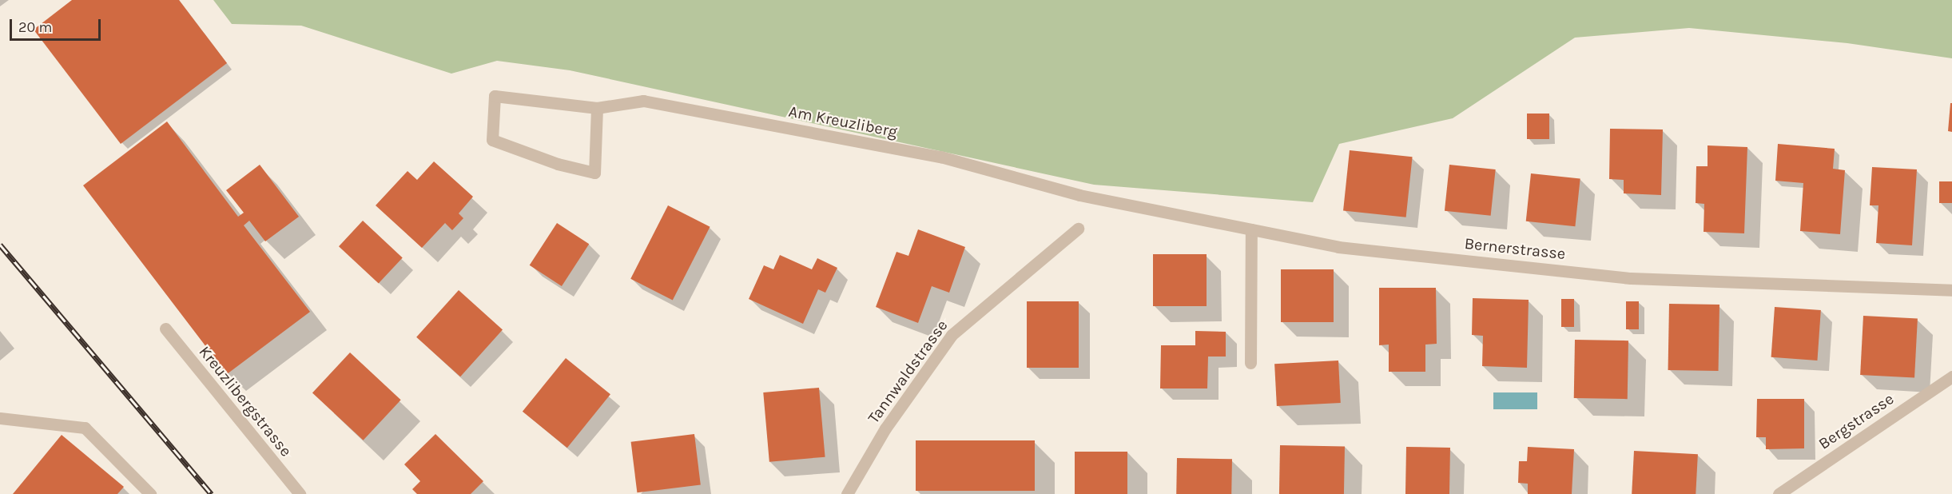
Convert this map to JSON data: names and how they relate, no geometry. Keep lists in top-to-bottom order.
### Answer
{
  "streets": {
    "street": [
      "Am Kreuzliberg",
      "Bernerstrasse",
      "Tannwaldstrasse",
      "Kreuzlibergstrasse",
      "Bergstrasse"
    ]
  },
  "crossings": [
    ["Am Kreuzliberg", "Bernerstrasse"]
  ],
  "scale_bar": "20 m"
}
